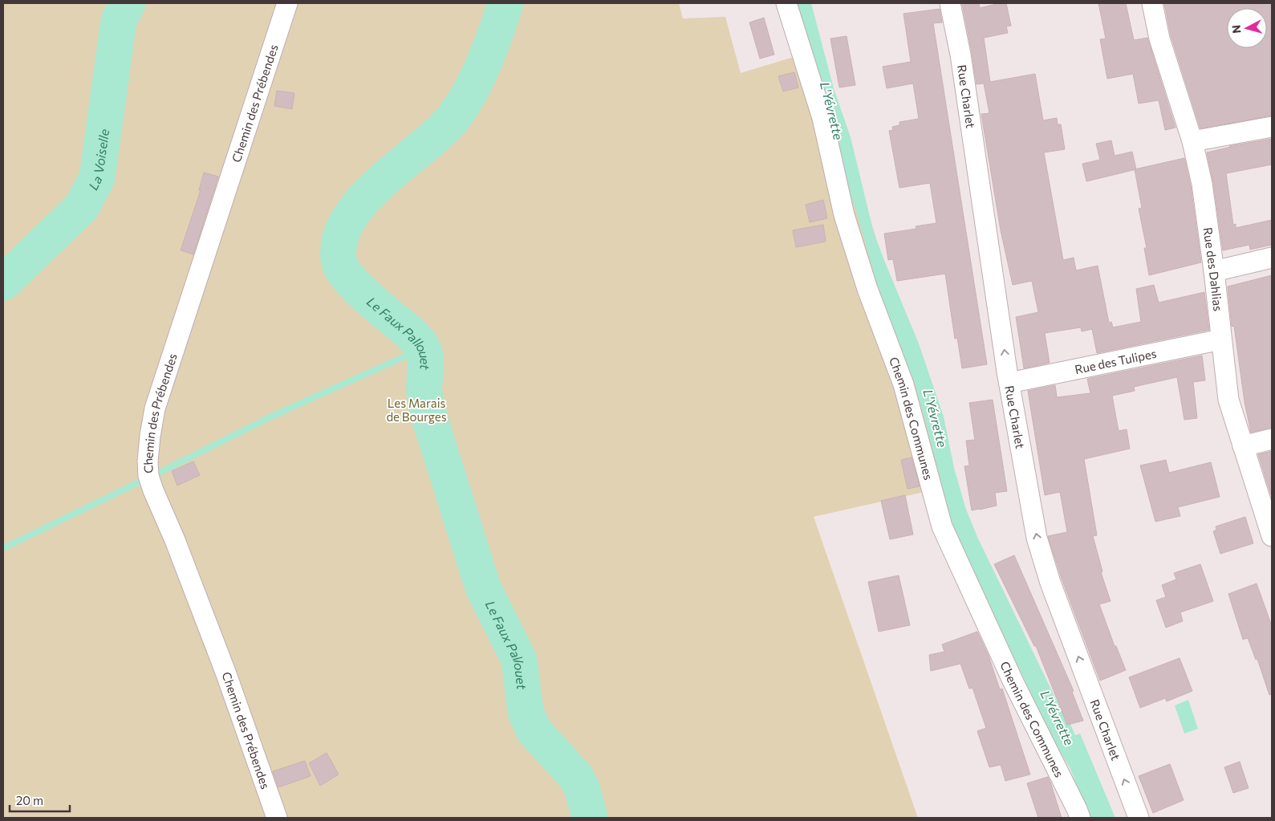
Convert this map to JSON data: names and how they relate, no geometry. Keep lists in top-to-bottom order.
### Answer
{
  "streets": {
    "street": [
      "Rue Charlet",
      "Chemin des Prébendes",
      "Rue des Dahlias",
      "Rue des Tulipes",
      "Chemin des Communes"
    ]
  },
  "crossings": [
    ["Rue Charlet", "Rue des Tulipes"],
    ["Rue des Dahlias", "Rue des Tulipes"]
  ],
  "one_way": ["Rue Charlet"],
  "water": ["L'Yévrette", "La Voiselle", "Le Faux Pallouet"],
  "parks": ["Les Marais de Bourges"],
  "scale_bar": "20 m",
  "north": "left"
}
